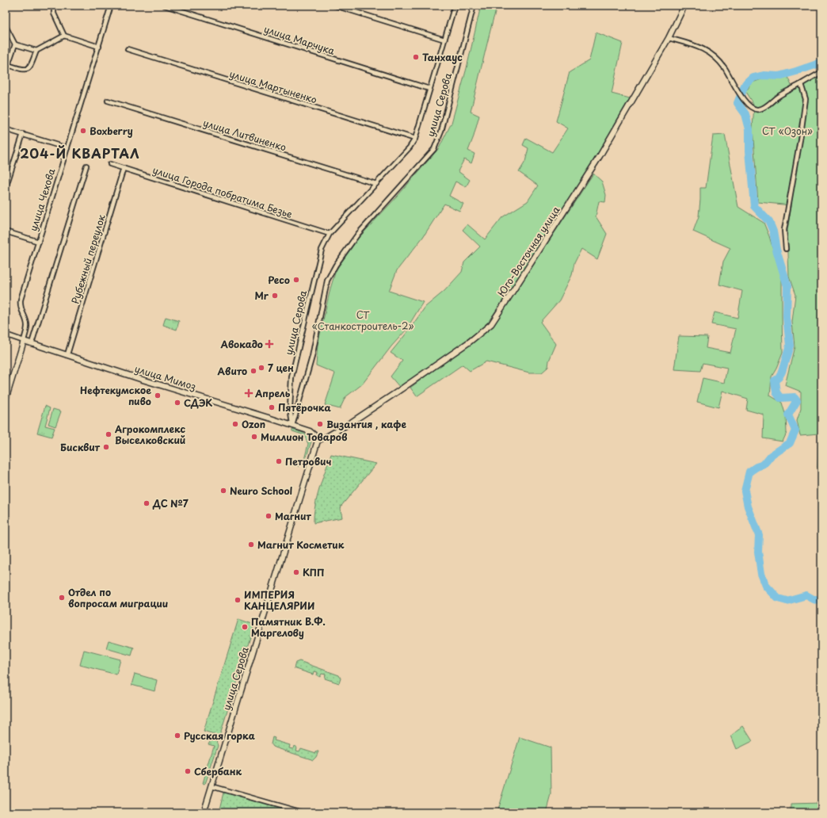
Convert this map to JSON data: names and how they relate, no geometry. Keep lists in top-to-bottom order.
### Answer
{
  "streets": {
    "street": [
      "улица Марчука",
      "улица Мартыненко",
      "улица Серова",
      "улица Литвиненко",
      "улица Города побратима Безье",
      "улица Чехова",
      "Юго-Восточная улица",
      "Рубежный переулок",
      "улица Мимоз"
    ]
  },
  "crossings": [
    ["улица Марчука", "улица Серова"],
    ["улица Мартыненко", "улица Серова"],
    ["улица Серова", "улица Литвиненко"],
    ["улица Серова", "улица Города побратима Безье"],
    ["улица Серова", "Юго-Восточная улица"],
    ["улица Серова", "улица Мимоз"],
    ["улица Города побратима Безье", "Рубежный переулок"],
    ["улица Чехова", "улица Мимоз"],
    ["Юго-Восточная улица", "улица Мимоз"],
    ["Рубежный переулок", "улица Мимоз"]
  ],
  "districts": ["204-Й КВАРТАЛ"],
  "parks": ["СТ «Озон»", "СТ «Станкостроитель-2»"],
  "places": {
    "other": [
      "Танхаус",
      "Boxberry",
      "Ресо",
      "Mr",
      "7 цен",
      "Авито",
      "Нефтекумское пиво",
      "СДЭК",
      "Пятёрочка",
      "Ozon",
      "Византия , кафе",
      "Агрокомплекс Выселковский",
      "Миллион Товаров",
      "Бисквит",
      "Петрович",
      "Neuro School",
      "ДС №7",
      "Магнит",
      "Магнит Косметик",
      "КПП",
      "Отдел по вопросам миграции",
      "ИМПЕРИЯ КАНЦЕЛЯРИИ",
      "Памятник В.Ф. Маргелову",
      "Русская горка",
      "Сбербанк"
    ],
    "health": ["Авокадо", "Апрель"]
  }
}
